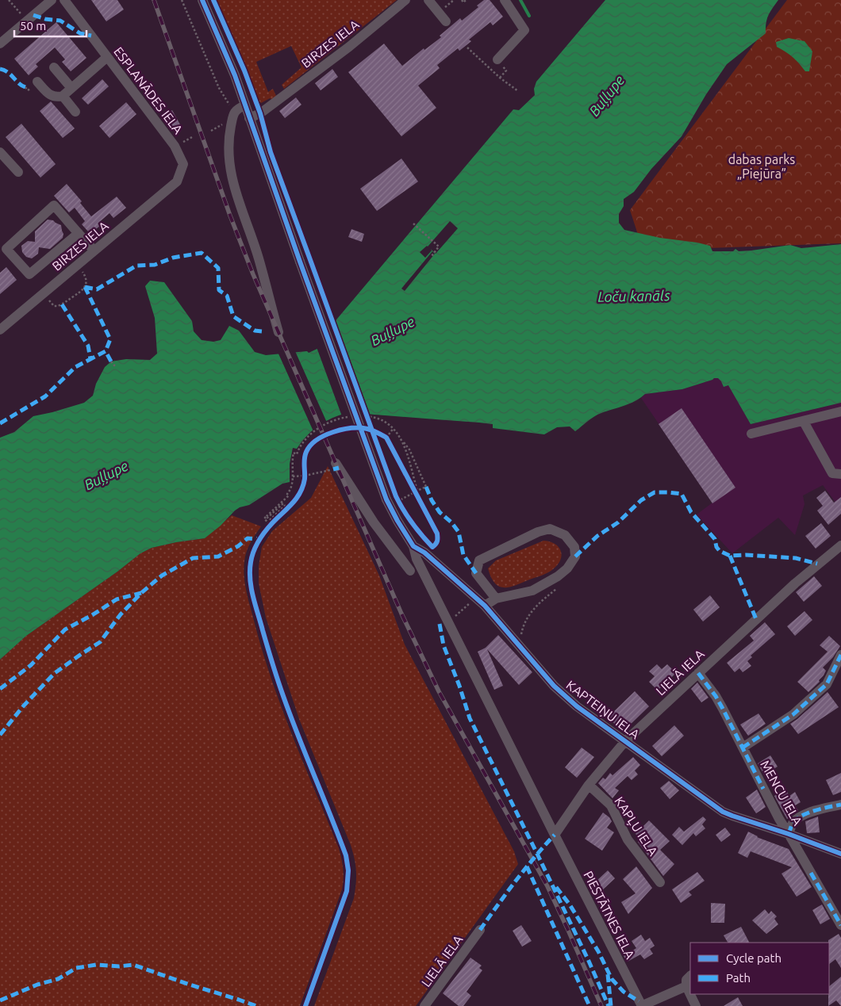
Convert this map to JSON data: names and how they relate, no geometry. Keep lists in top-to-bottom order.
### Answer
{
  "streets": {
    "street": [
      "BIRZES IELA",
      "ESPLANĀDES IELA",
      "LIELĀ IELA",
      "KAPTEIŅU IELA",
      "MENCU IELA",
      "KAPĻU IELA",
      "PIESTĀTNES IELA"
    ]
  },
  "crossings": [
    ["BIRZES IELA", "ESPLANĀDES IELA"],
    ["BIRZES IELA", "KAPTEIŅU IELA"],
    ["LIELĀ IELA", "KAPTEIŅU IELA"],
    ["LIELĀ IELA", "MENCU IELA"],
    ["LIELĀ IELA", "KAPĻU IELA"],
    ["LIELĀ IELA", "PIESTĀTNES IELA"],
    ["KAPTEIŅU IELA", "MENCU IELA"],
    ["KAPTEIŅU IELA", "PIESTĀTNES IELA"]
  ],
  "water": ["Buļļupe", "Loču kanāls"],
  "parks": ["dabas parks „Piejūra”"],
  "legend": ["Cycle path", "Path"],
  "scale_bar": "50 m"
}
